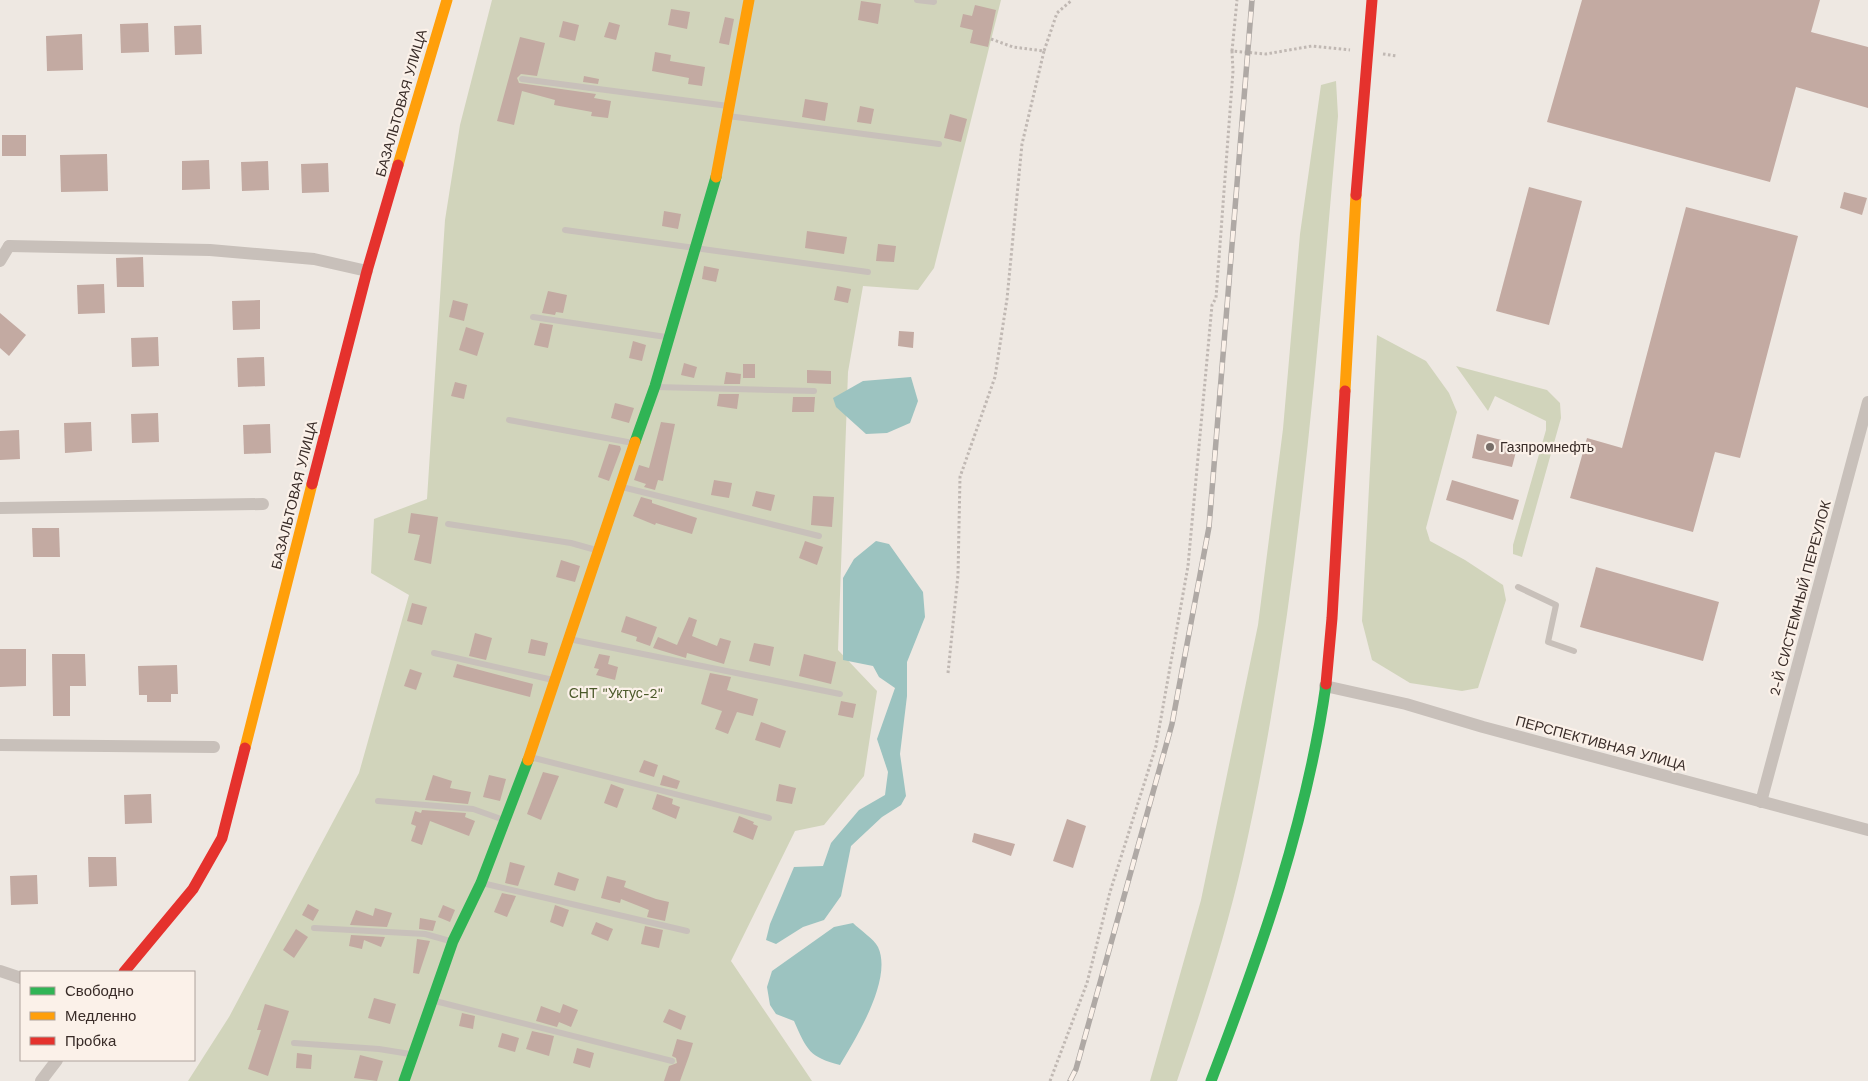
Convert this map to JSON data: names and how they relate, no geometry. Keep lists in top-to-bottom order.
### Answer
{
  "streets": {
    "street": ["БАЗАЛЬТОВАЯ УЛИЦА", "2-Й СИСТЕМНЫЙ ПЕРЕУЛОК", "ПЕРСПЕКТИВНАЯ УЛИЦА"]
  },
  "crossings": [
    ["2-Й СИСТЕМНЫЙ ПЕРЕУЛОК", "ПЕРСПЕКТИВНАЯ УЛИЦА"]
  ],
  "parks": ["СНТ \"Уктус-2\""],
  "places": ["Газпромнефть"],
  "legend": ["Свободно", "Медленно", "Пробка"]
}
